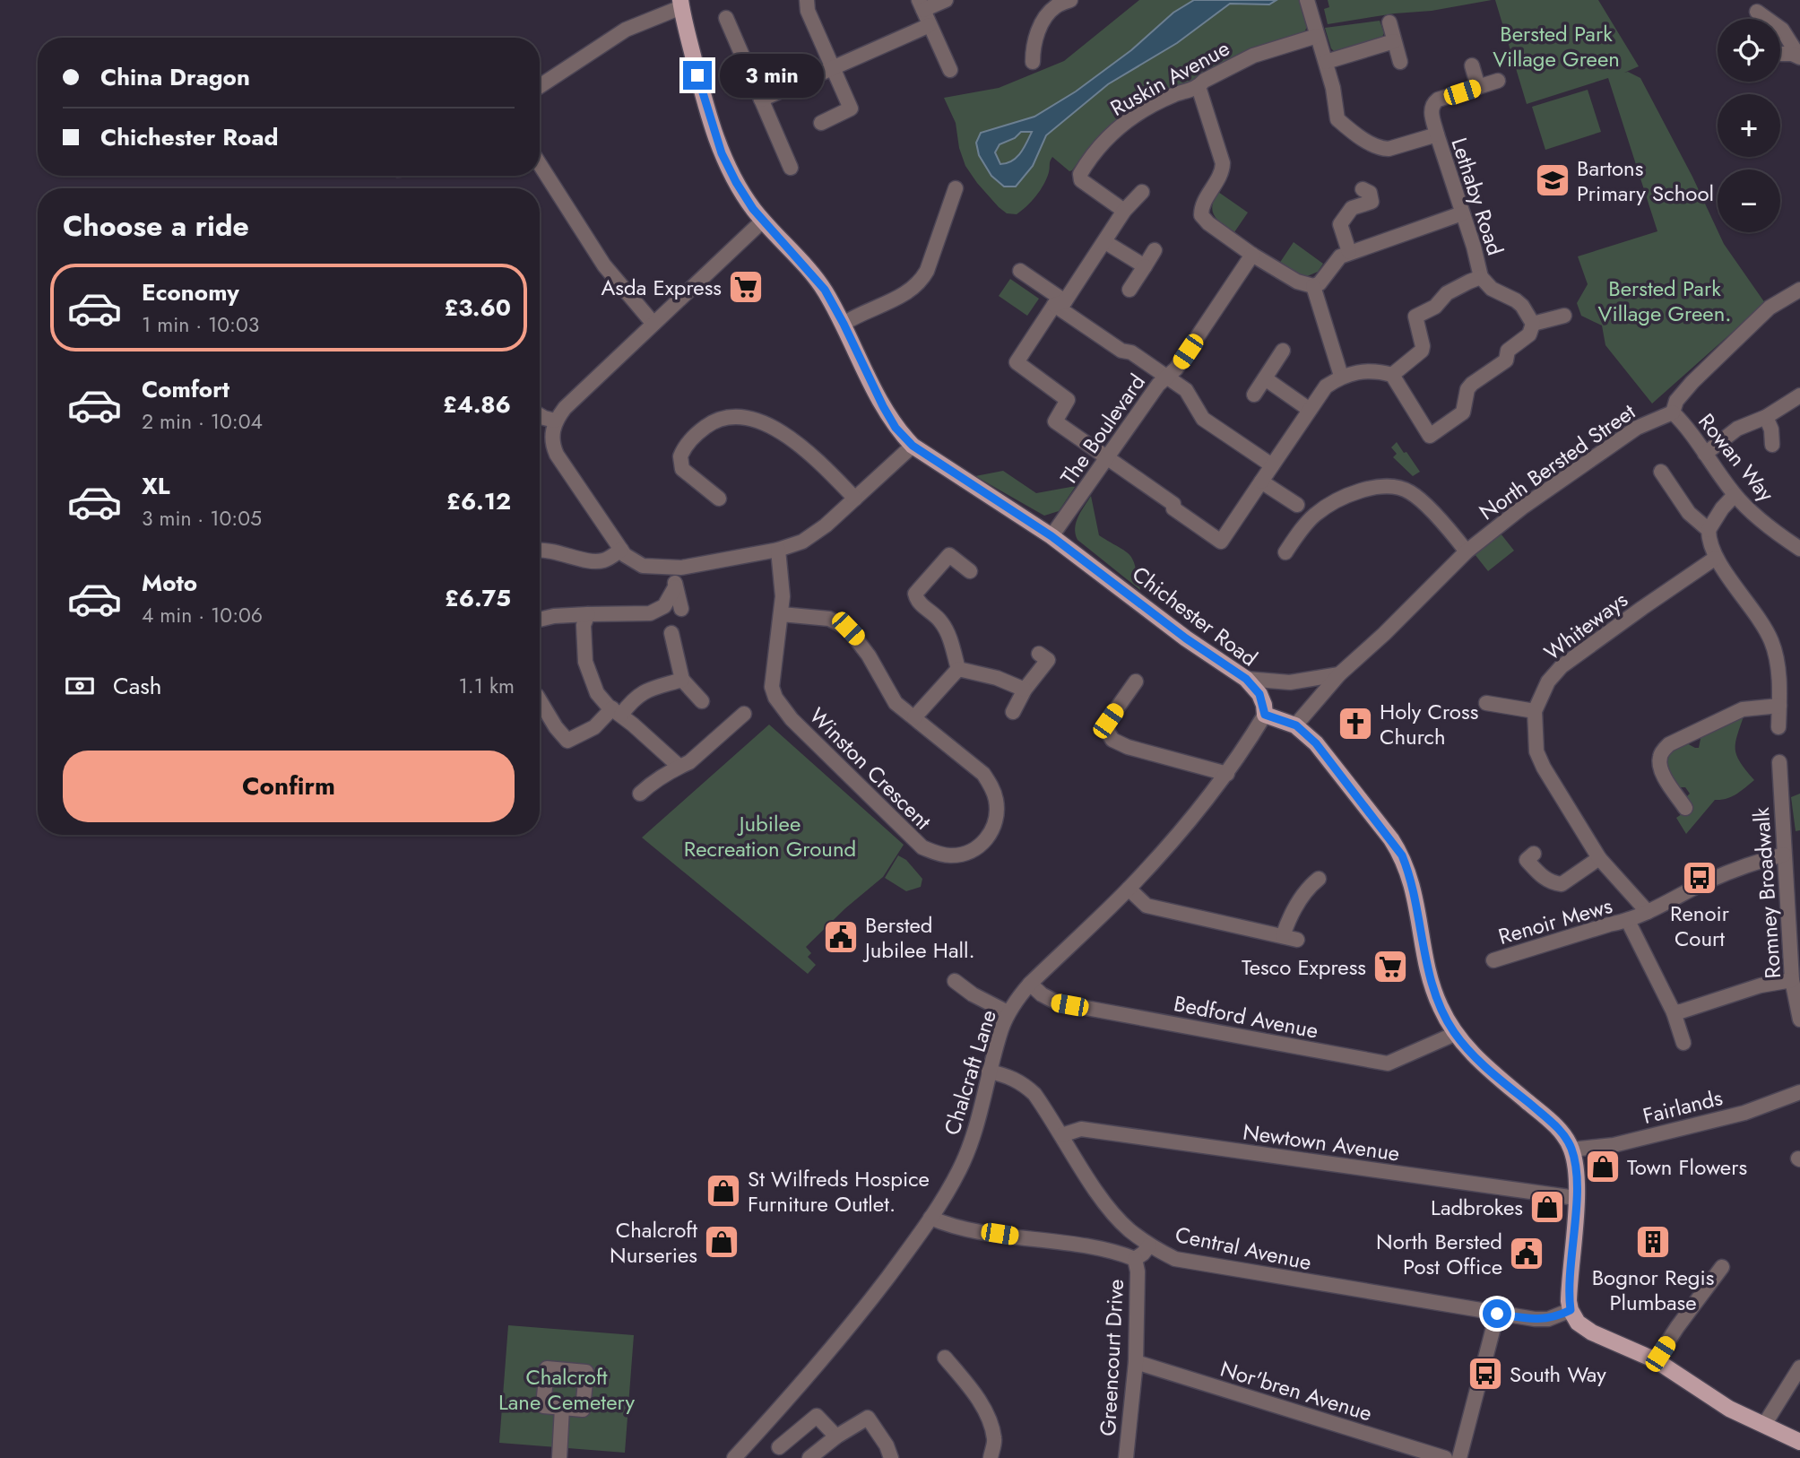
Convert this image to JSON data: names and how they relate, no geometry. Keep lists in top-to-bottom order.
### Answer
{
  "streets": {
    "main road": ["Chichester Road"],
    "street": [
      "Ruskin Avenue",
      "Lethaby Road",
      "The Boulevard",
      "Rowan Way",
      "North Bersted Street",
      "Whiteways",
      "Winston Crescent",
      "Romney Broadwalk",
      "Renoir Mews",
      "Bedford Avenue",
      "Chalcraft Lane",
      "Fairlands",
      "Newtown Avenue",
      "Central Avenue",
      "Greencourt Drive",
      "Nor'bren Avenue"
    ]
  },
  "crossings": [
    ["Ruskin Avenue", "Lethaby Road"],
    ["The Boulevard", "Chichester Road"],
    ["Rowan Way", "North Bersted Street"],
    ["Chichester Road", "Chalcraft Lane"],
    ["Bedford Avenue", "Chalcraft Lane"],
    ["Chalcraft Lane", "Central Avenue"],
    ["Newtown Avenue", "Central Avenue"],
    ["Greencourt Drive", "Nor'bren Avenue"]
  ],
  "parks": [
    "Bersted Park Village Green",
    "Bersted Park Village Green.",
    "Jubilee Recreation Ground",
    "Chalcroft Lane Cemetery"
  ],
  "places": {
    "school or university": ["Bartons Primary School"],
    "supermarket": ["Asda Express", "Tesco Express"],
    "church": ["Holy Cross Church"],
    "bus stop": ["Renoir Court", "South Way"],
    "public building": ["Bersted Jubilee Hall.", "North Bersted Post Office"],
    "shop": [
      "Town Flowers",
      "St Wilfreds Hospice Furniture Outlet.",
      "Ladbrokes",
      "Chalcroft Nurseries"
    ],
    "building": ["Bognor Regis Plumbase"]
  },
  "page": {
    "map_buttons": ["+", "−"],
    "banner": ["China Dragon", "Chichester Road"],
    "bubble": "3 min",
    "heading": "Choose a ride",
    "list": [
      {
        "name": "Economy",
        "note": "1 min · 10:03",
        "value": "£3.60"
      },
      {
        "name": "Comfort",
        "note": "2 min · 10:04",
        "value": "£4.86"
      },
      {
        "name": "XL",
        "note": "3 min · 10:05",
        "value": "£6.12"
      },
      {
        "name": "Moto",
        "note": "4 min · 10:06",
        "value": "£6.75"
      }
    ],
    "pay": ["Cash", "1.1 km"],
    "buttons": "Confirm"
  }
}
